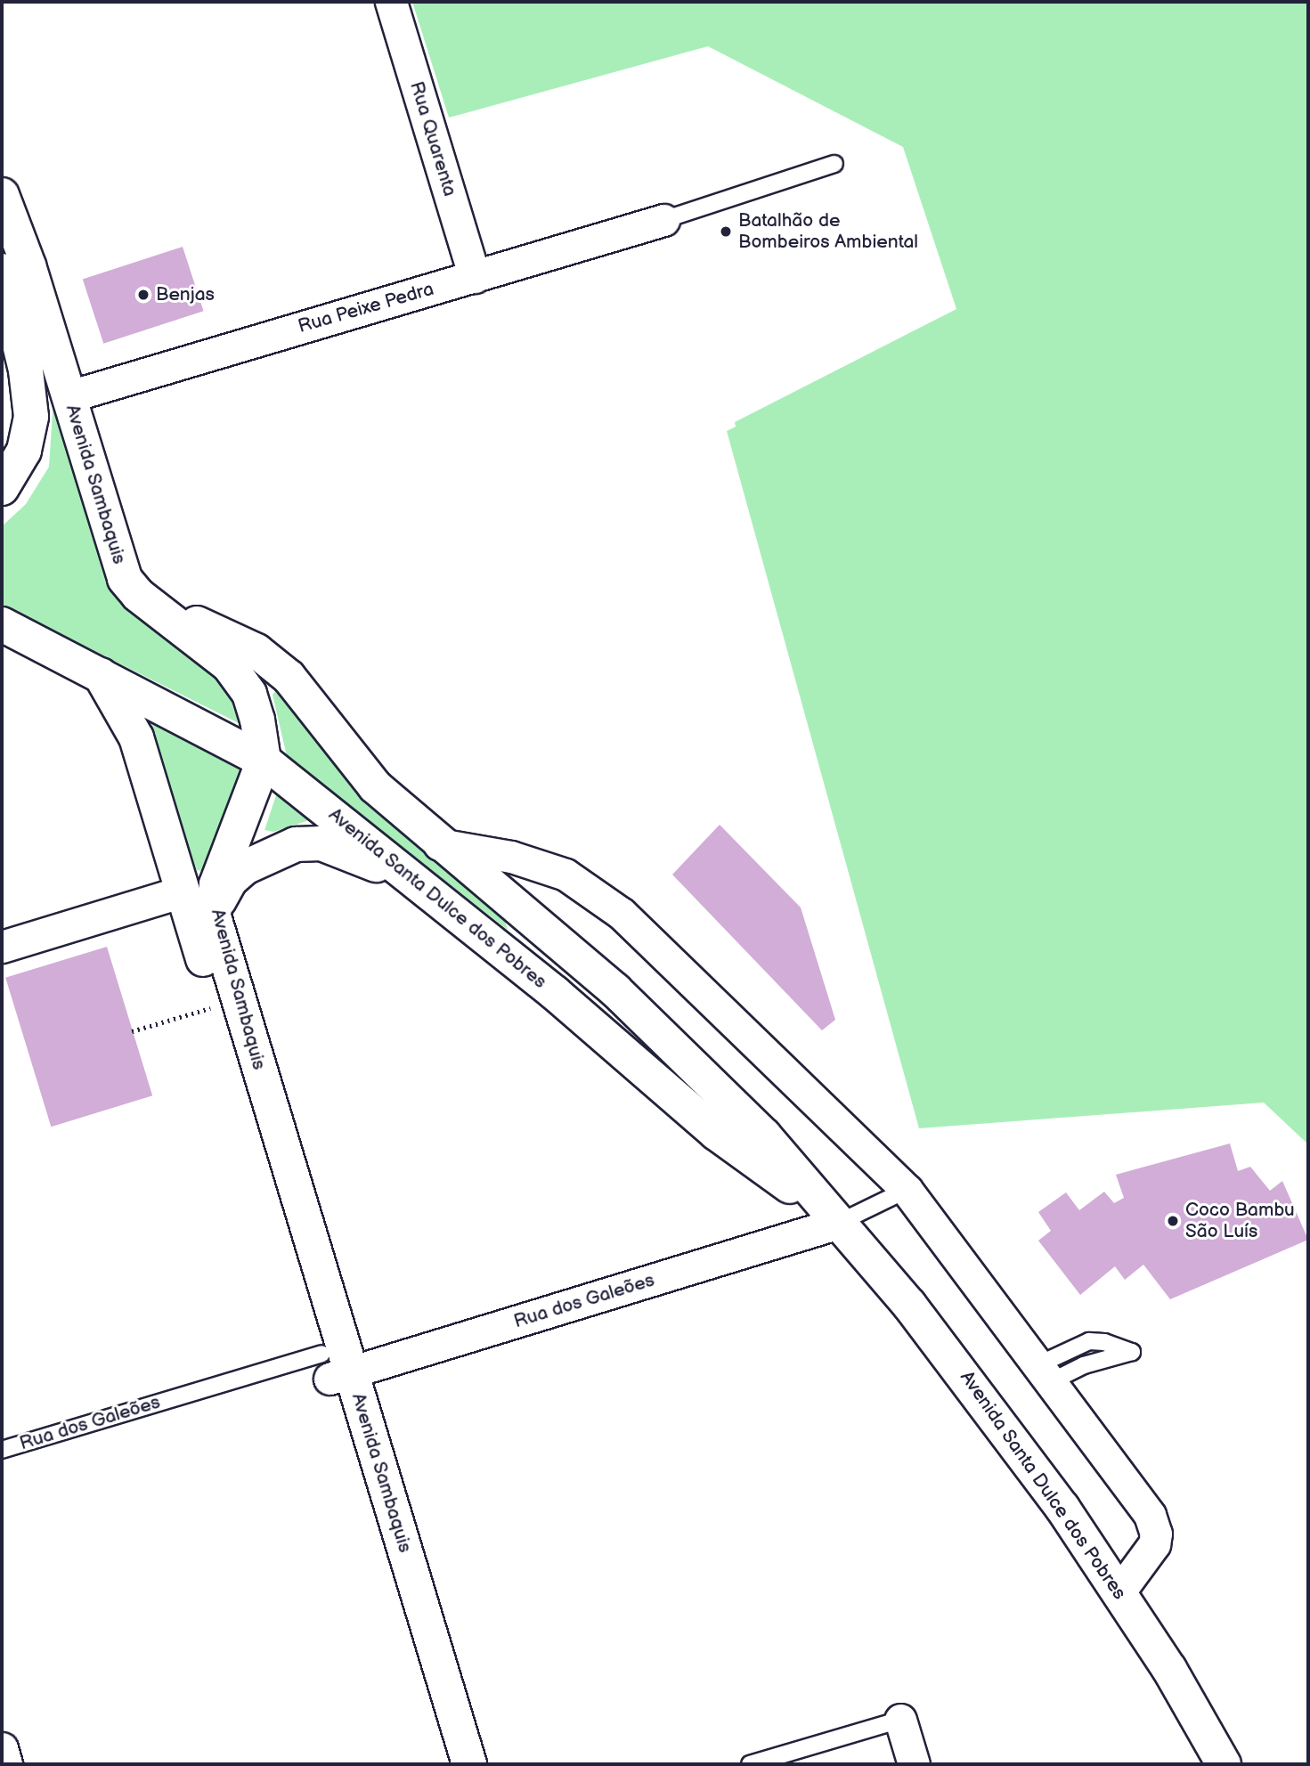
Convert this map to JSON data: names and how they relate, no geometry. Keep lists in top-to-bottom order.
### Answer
{
  "streets": {
    "main road": ["Avenida Sambaquis", "Avenida Santa Dulce dos Pobres"],
    "street": ["Rua Quarenta", "Rua Peixe Pedra", "Rua dos Galeões"]
  },
  "crossings": [
    ["Rua Quarenta", "Rua Peixe Pedra"],
    ["Rua Peixe Pedra", "Avenida Sambaquis"],
    ["Avenida Sambaquis", "Avenida Santa Dulce dos Pobres"],
    ["Avenida Sambaquis", "Rua dos Galeões"],
    ["Avenida Santa Dulce dos Pobres", "Rua dos Galeões"]
  ],
  "places": ["Batalhão de Bombeiros Ambiental", "Benjas", "Coco Bambu São Luís"]
}
